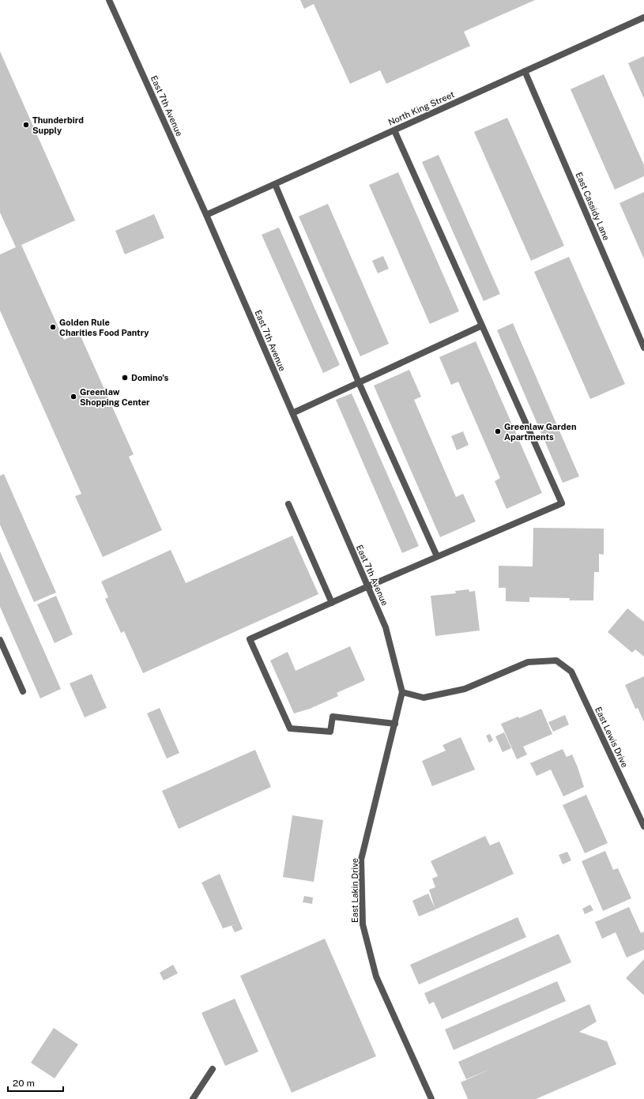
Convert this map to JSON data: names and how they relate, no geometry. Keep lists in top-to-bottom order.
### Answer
{
  "streets": {
    "street": [
      "East 7th Avenue",
      "North King Street",
      "East Cassidy Lane",
      "East Lewis Drive",
      "East Lakin Drive"
    ]
  },
  "crossings": [
    ["East 7th Avenue", "North King Street"],
    ["East 7th Avenue", "East Lewis Drive"],
    ["East 7th Avenue", "East Lakin Drive"],
    ["North King Street", "East Cassidy Lane"],
    ["East Lewis Drive", "East Lakin Drive"]
  ],
  "places": [
    "Thunderbird Supply",
    "Golden Rule Charities Food Pantry",
    "Domino's",
    "Greenlaw Shopping Center",
    "Greenlaw Garden Apartments"
  ],
  "scale_bar": "20 m"
}
